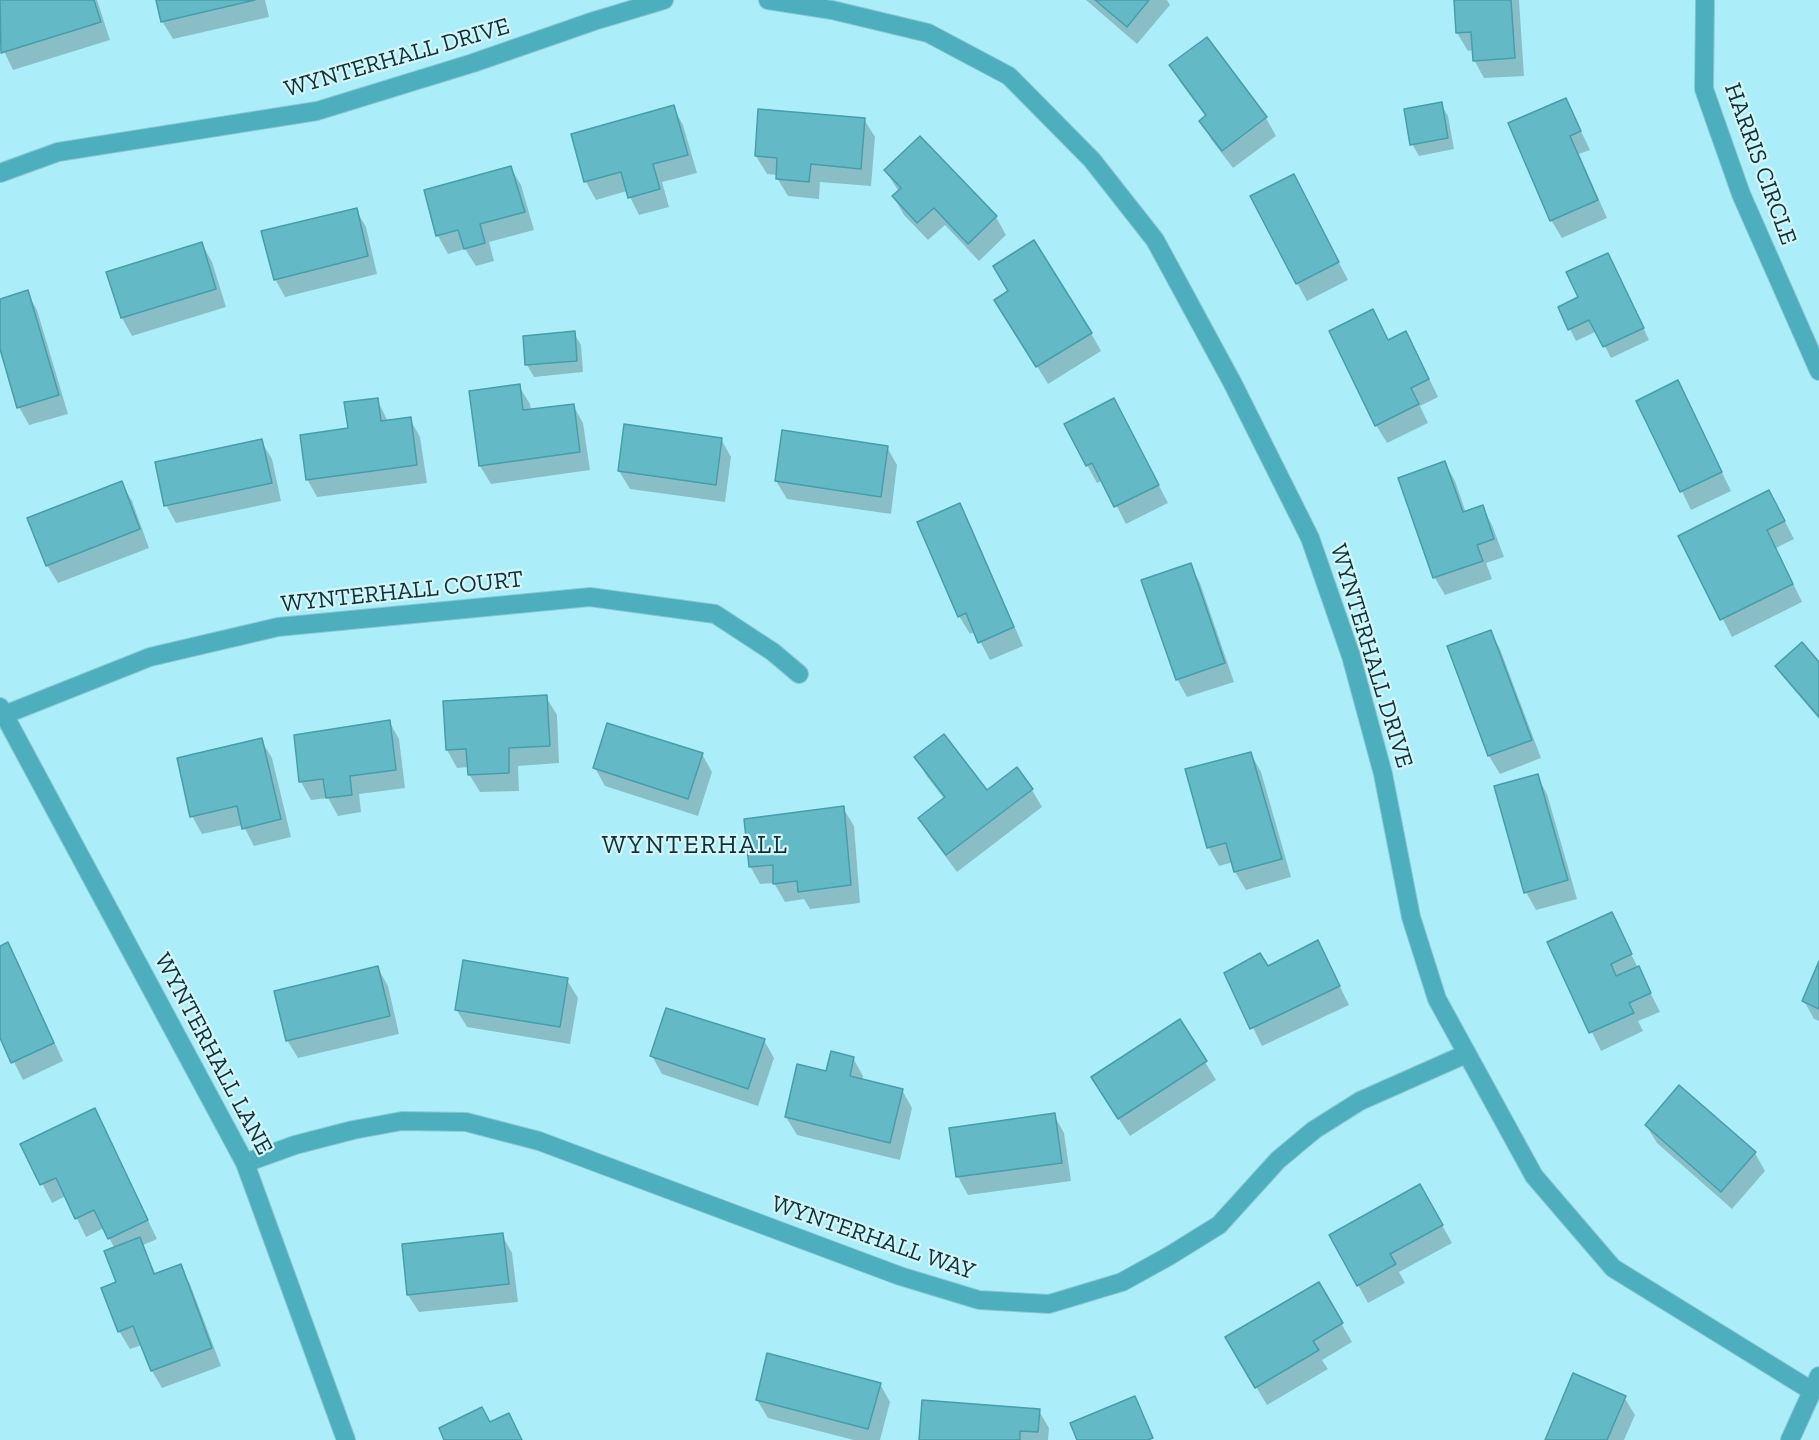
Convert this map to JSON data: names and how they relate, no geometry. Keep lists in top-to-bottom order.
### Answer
{
  "streets": {
    "street": [
      "WYNTERHALL DRIVE",
      "HARRIS CIRCLE",
      "WYNTERHALL COURT",
      "WYNTERHALL LANE",
      "WYNTERHALL WAY"
    ]
  },
  "crossings": [
    ["WYNTERHALL DRIVE", "WYNTERHALL WAY"],
    ["WYNTERHALL COURT", "WYNTERHALL LANE"],
    ["WYNTERHALL LANE", "WYNTERHALL WAY"]
  ],
  "districts": ["WYNTERHALL"]
}
